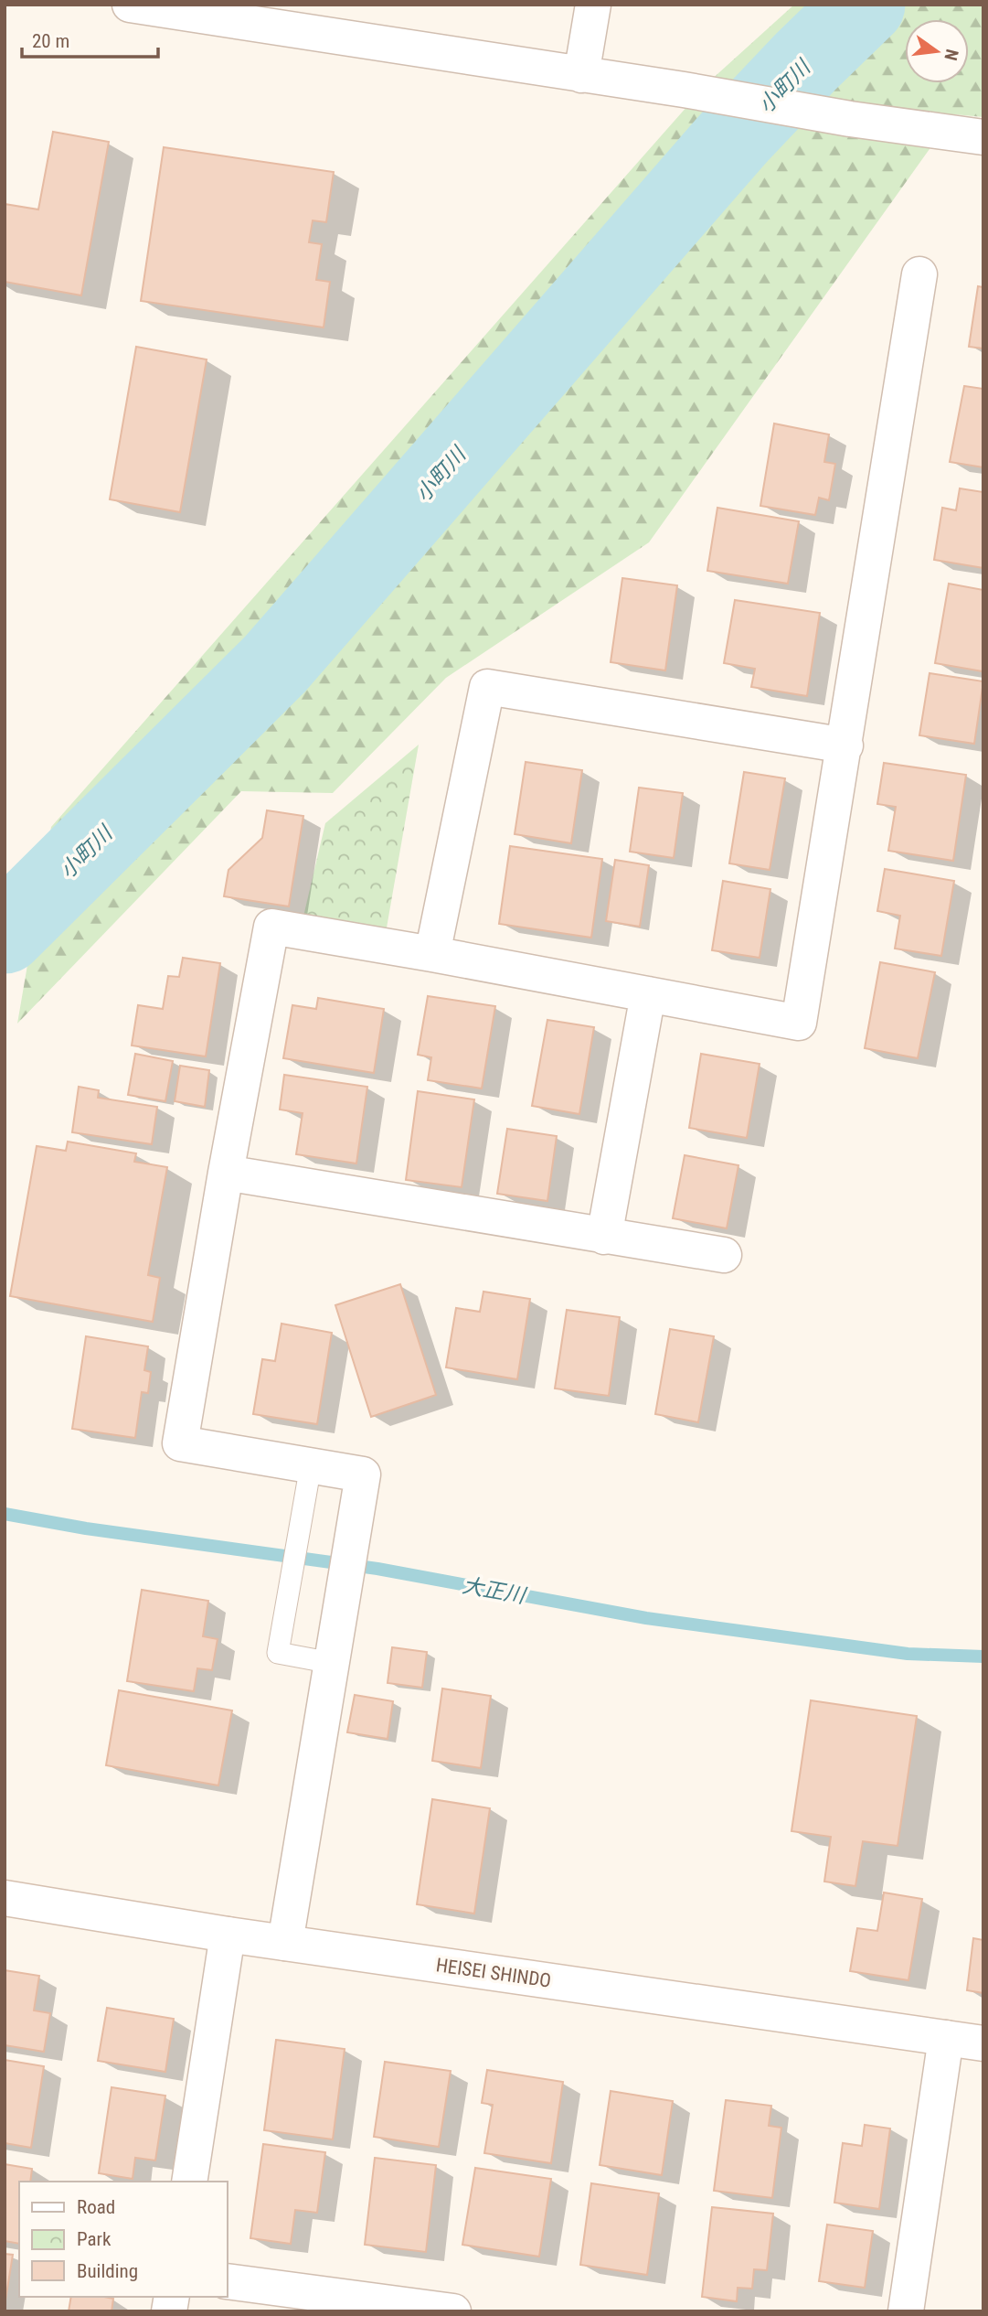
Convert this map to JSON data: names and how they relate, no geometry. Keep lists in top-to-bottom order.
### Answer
{
  "streets": {
    "street": ["HEISEI SHINDO"]
  },
  "water": ["小町川", "大正川"],
  "legend": ["Road", "Park", "Building"],
  "scale_bar": "20 m",
  "north": "right"
}
